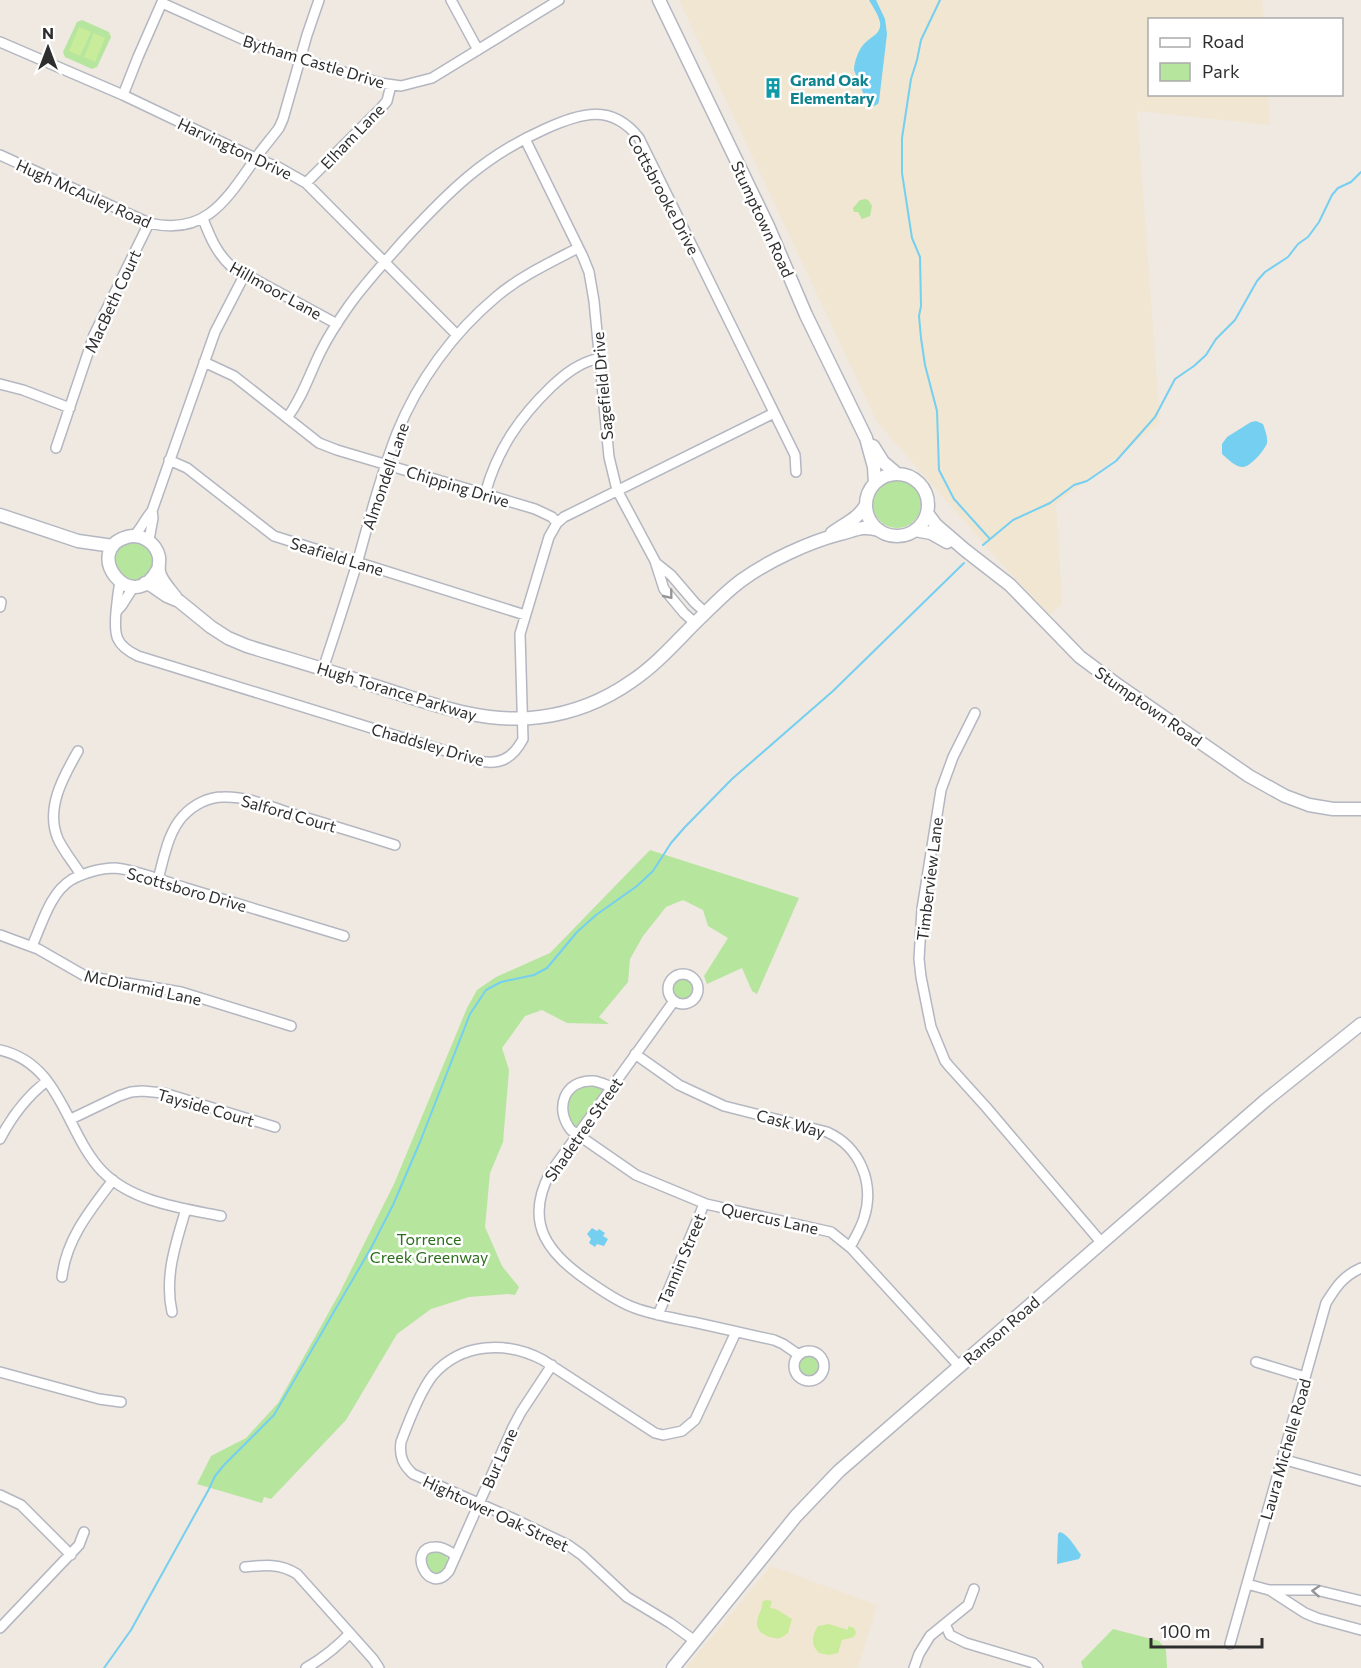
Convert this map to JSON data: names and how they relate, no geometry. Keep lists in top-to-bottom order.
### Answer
{
  "streets": {
    "street": [
      "Bytham Castle Drive",
      "Elham Lane",
      "Harvington Drive",
      "Hugh McAuley Road",
      "Cottsbrooke Drive",
      "Stumptown Road",
      "Hillmoor Lane",
      "MacBeth Court",
      "Sagefield Drive",
      "Almondell Lane",
      "Chipping Drive",
      "Seafield Lane",
      "Hugh Torance Parkway",
      "Chaddsley Drive",
      "Salford Court",
      "Timberview Lane",
      "Scottsboro Drive",
      "McDiarmid Lane",
      "Tayside Court",
      "Cask Way",
      "Shadetree Street",
      "Quercus Lane",
      "Tannin Street",
      "Ranson Road",
      "Laura Michelle Road",
      "Bur Lane",
      "Hightower Oak Street"
    ]
  },
  "crossings": [
    ["Bytham Castle Drive", "Elham Lane"],
    ["Bytham Castle Drive", "Hugh McAuley Road"],
    ["Elham Lane", "Harvington Drive"],
    ["Harvington Drive", "Hugh McAuley Road"],
    ["Harvington Drive", "Cottsbrooke Drive"],
    ["Harvington Drive", "Almondell Lane"],
    ["Hugh McAuley Road", "Hillmoor Lane"],
    ["Hugh McAuley Road", "MacBeth Court"],
    ["Cottsbrooke Drive", "Hillmoor Lane"],
    ["Cottsbrooke Drive", "Sagefield Drive"],
    ["Cottsbrooke Drive", "Chipping Drive"],
    ["Stumptown Road", "Hugh Torance Parkway"],
    ["Sagefield Drive", "Almondell Lane"],
    ["Sagefield Drive", "Hugh Torance Parkway"],
    ["Almondell Lane", "Chipping Drive"],
    ["Almondell Lane", "Seafield Lane"],
    ["Almondell Lane", "Hugh Torance Parkway"],
    ["Chipping Drive", "Chaddsley Drive"],
    ["Seafield Lane", "Chaddsley Drive"],
    ["Hugh Torance Parkway", "Chaddsley Drive"],
    ["Salford Court", "Scottsboro Drive"],
    ["Timberview Lane", "Ranson Road"],
    ["Scottsboro Drive", "McDiarmid Lane"],
    ["Cask Way", "Shadetree Street"],
    ["Cask Way", "Quercus Lane"],
    ["Shadetree Street", "Quercus Lane"],
    ["Shadetree Street", "Tannin Street"],
    ["Shadetree Street", "Hightower Oak Street"],
    ["Quercus Lane", "Tannin Street"],
    ["Quercus Lane", "Ranson Road"],
    ["Ranson Road", "Hightower Oak Street"],
    ["Bur Lane", "Hightower Oak Street"]
  ],
  "parks": ["Torrence Creek Greenway"],
  "places": {
    "building": ["Grand Oak Elementary"]
  },
  "legend": ["Road", "Park"],
  "scale_bar": "100 m",
  "north": "top"
}
